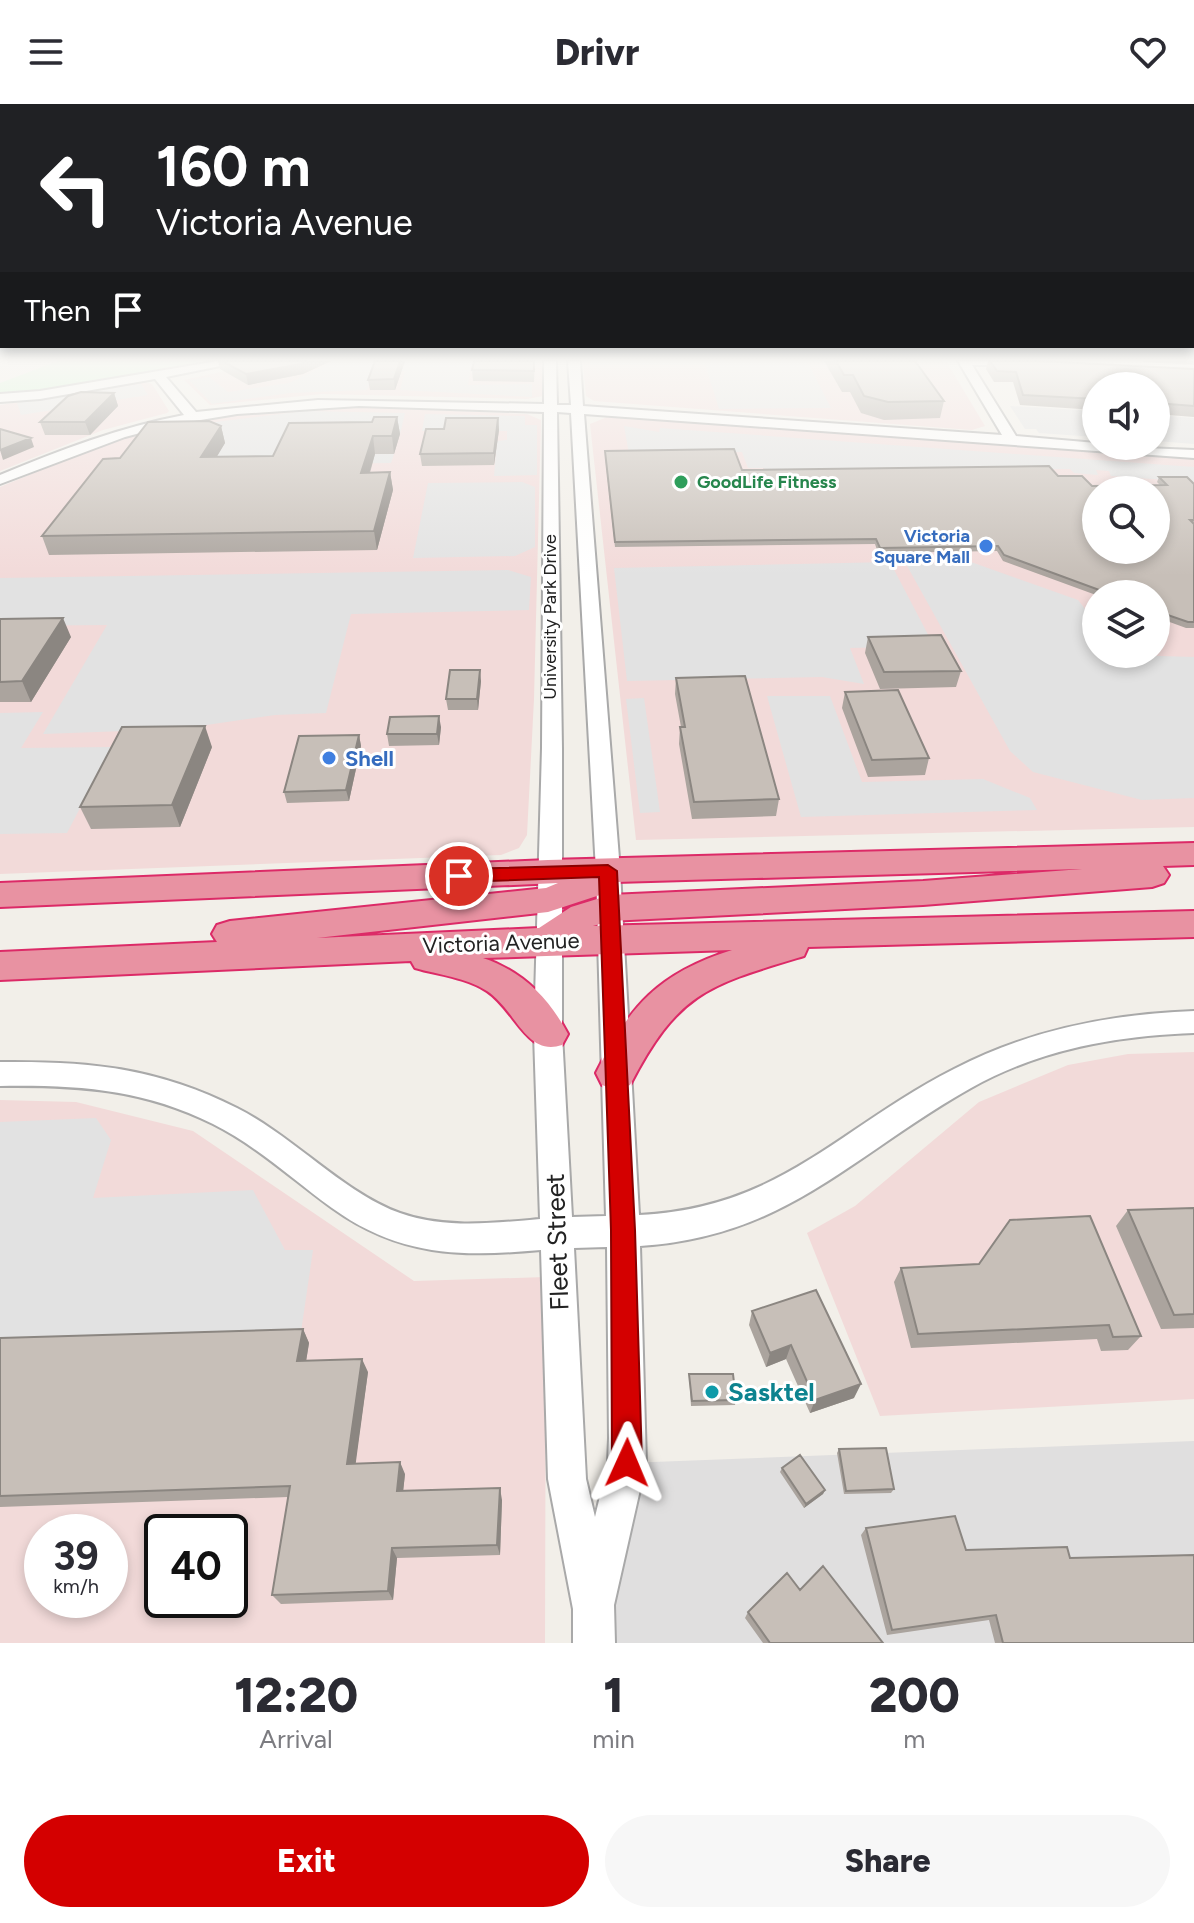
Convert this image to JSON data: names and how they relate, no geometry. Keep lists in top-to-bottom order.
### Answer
{
  "streets": {
    "highway": ["Victoria Avenue"],
    "street": ["University Park Drive", "Fleet Street"]
  },
  "crossings": [
    ["University Park Drive", "Fleet Street"],
    ["Victoria Avenue", "Fleet Street"]
  ],
  "places": [
    "GoodLife Fitness",
    "Victoria Square Mall",
    "Shell",
    "Sasktel"
  ],
  "page": {
    "header": "Drivr",
    "turn": ["160 m", "Victoria Avenue"],
    "then": "Then",
    "speed": "39 km/h",
    "limit": "40",
    "eta": [
      "12:20",
      "Arrival",
      "1",
      "min",
      "200",
      "m"
    ],
    "buttons": ["Exit", "Share"]
  }
}
